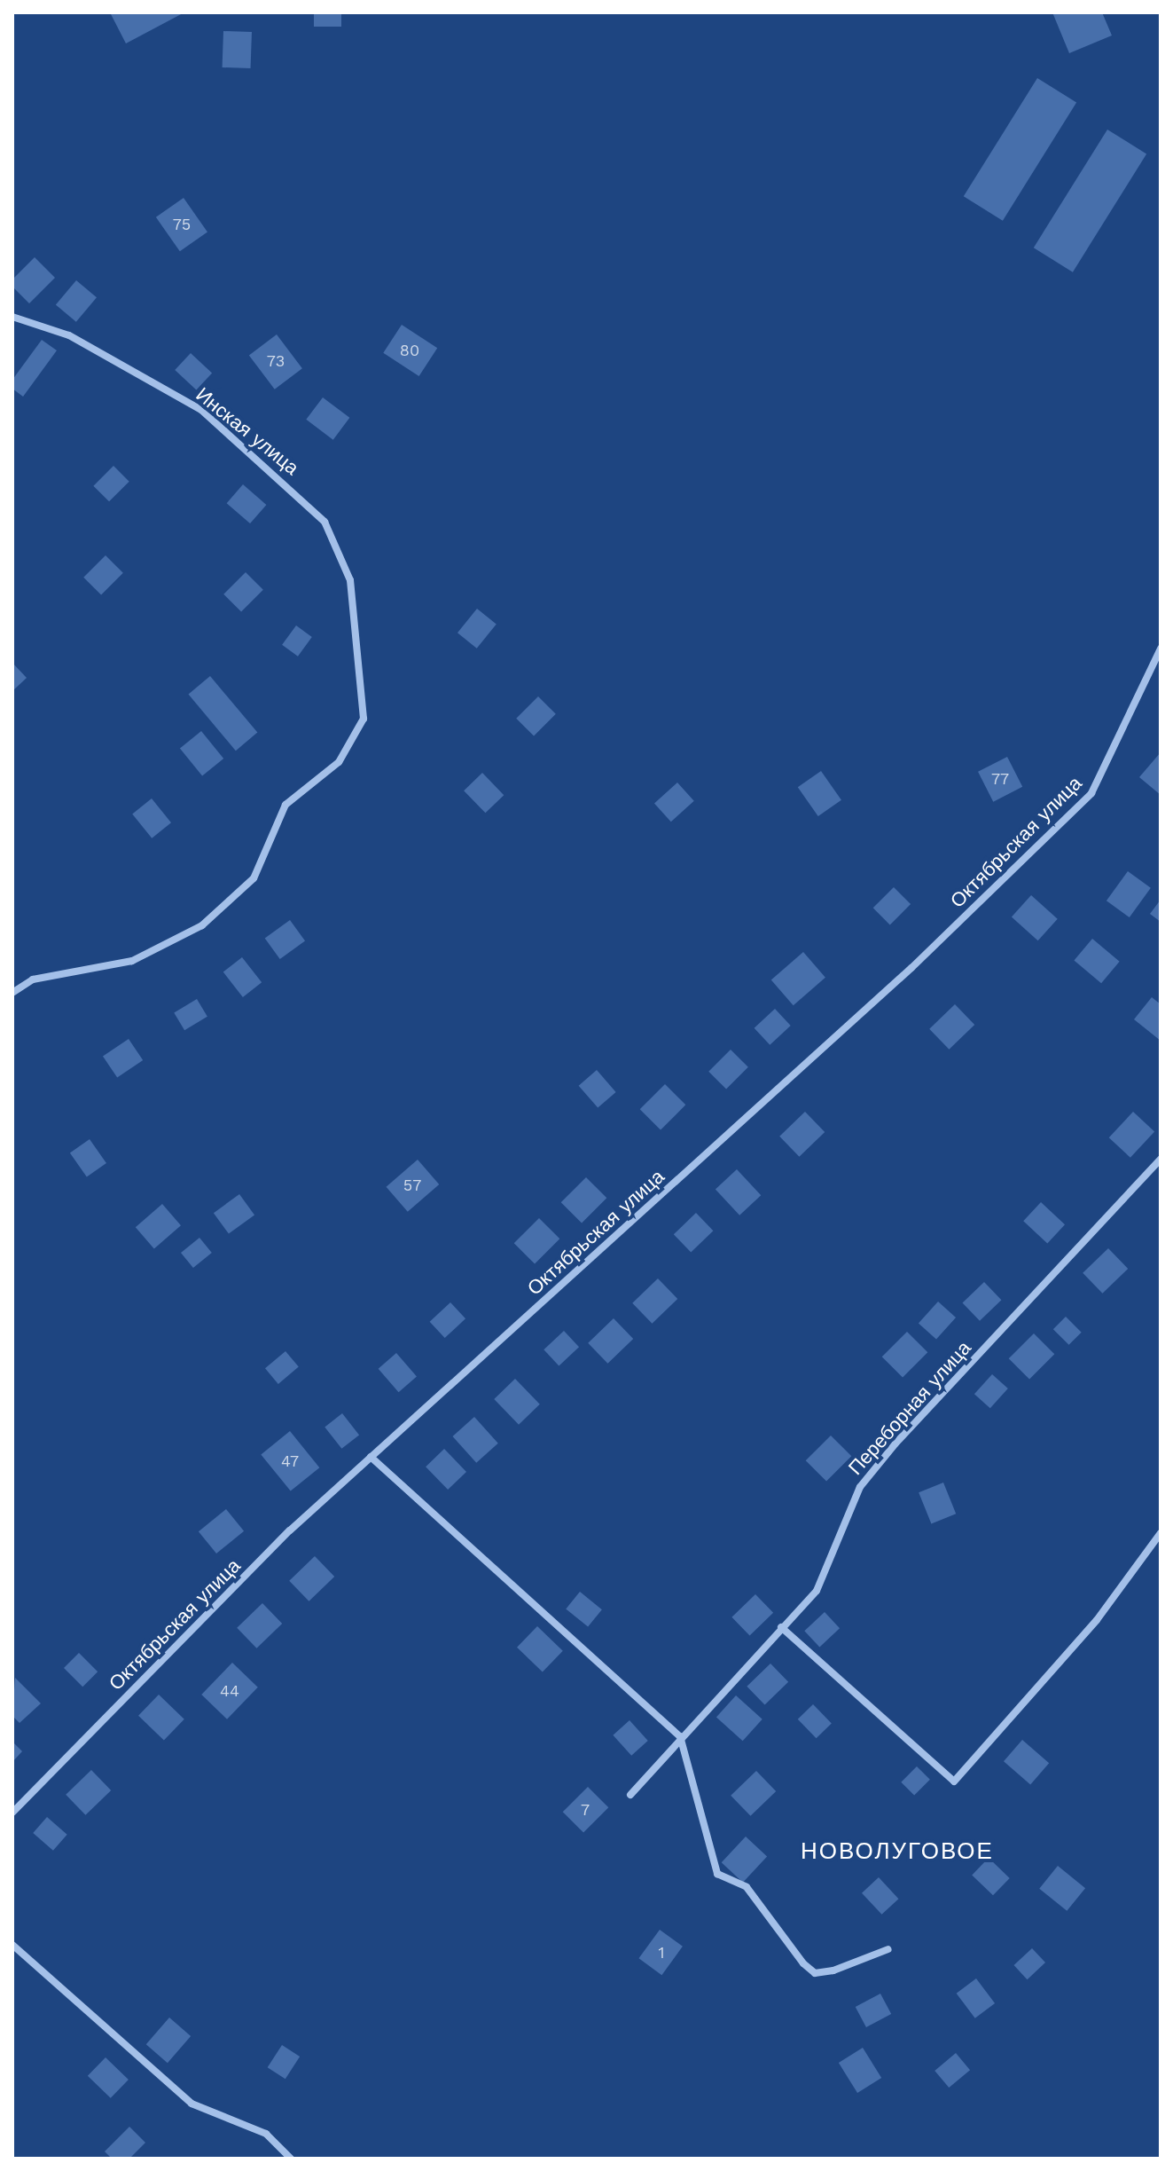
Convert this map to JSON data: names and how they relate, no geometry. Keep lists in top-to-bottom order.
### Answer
{
  "streets": {
    "street": ["Инская улица", "Октябрьская улица", "Переборная улица"]
  },
  "districts": ["НОВОЛУГОВОЕ"],
  "house_numbers": [
    "75",
    "80",
    "73",
    "77",
    "57",
    "47",
    "44",
    "7",
    "1"
  ]
}
